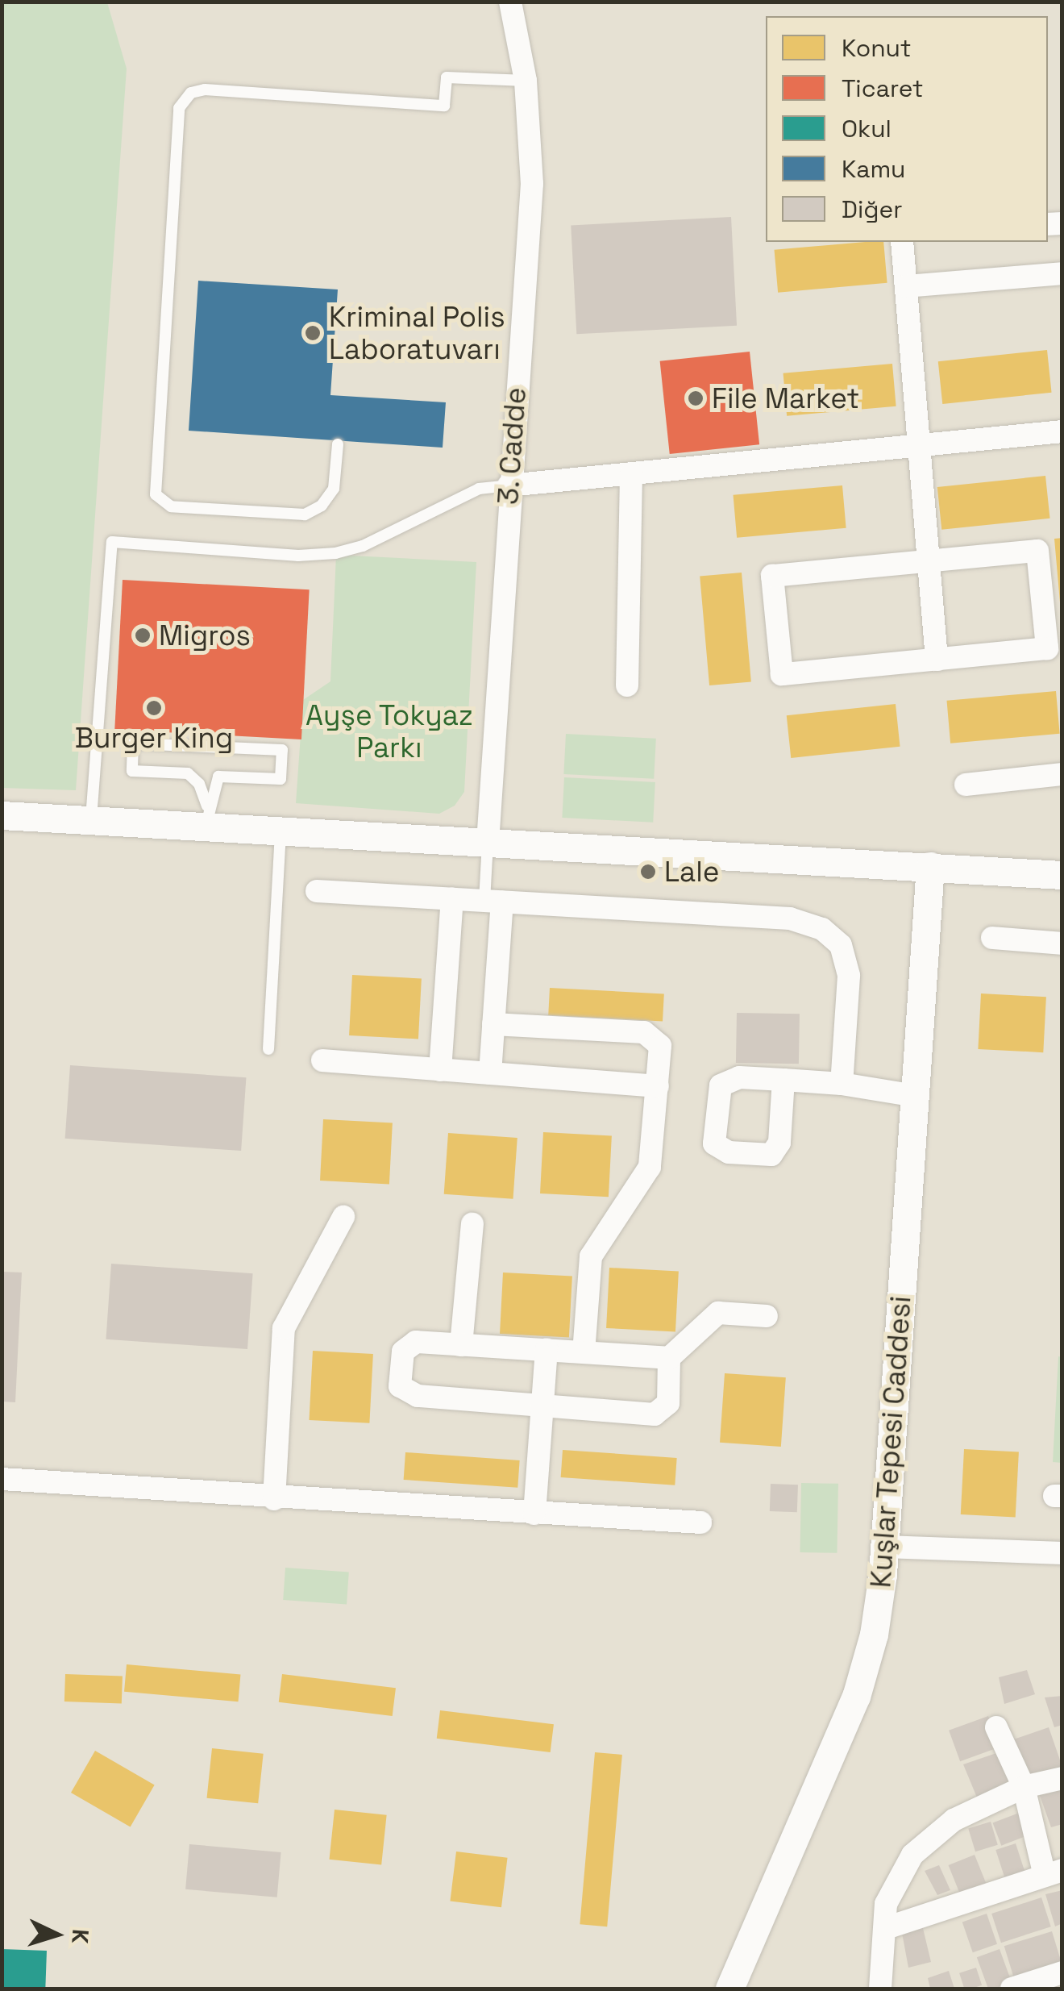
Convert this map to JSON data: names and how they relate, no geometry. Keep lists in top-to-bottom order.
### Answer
{
  "streets": {
    "street": ["3. Cadde", "Kuşlar Tepesi Caddesi"]
  },
  "parks": ["Ayşe Tokyaz Parkı"],
  "places": [
    "Kriminal Polis Laboratuvarı",
    "File Market",
    "Migros",
    "Burger King",
    "Lale"
  ],
  "legend": [
    "Konut",
    "Ticaret",
    "Okul",
    "Kamu",
    "Diğer"
  ],
  "north": "right"
}
